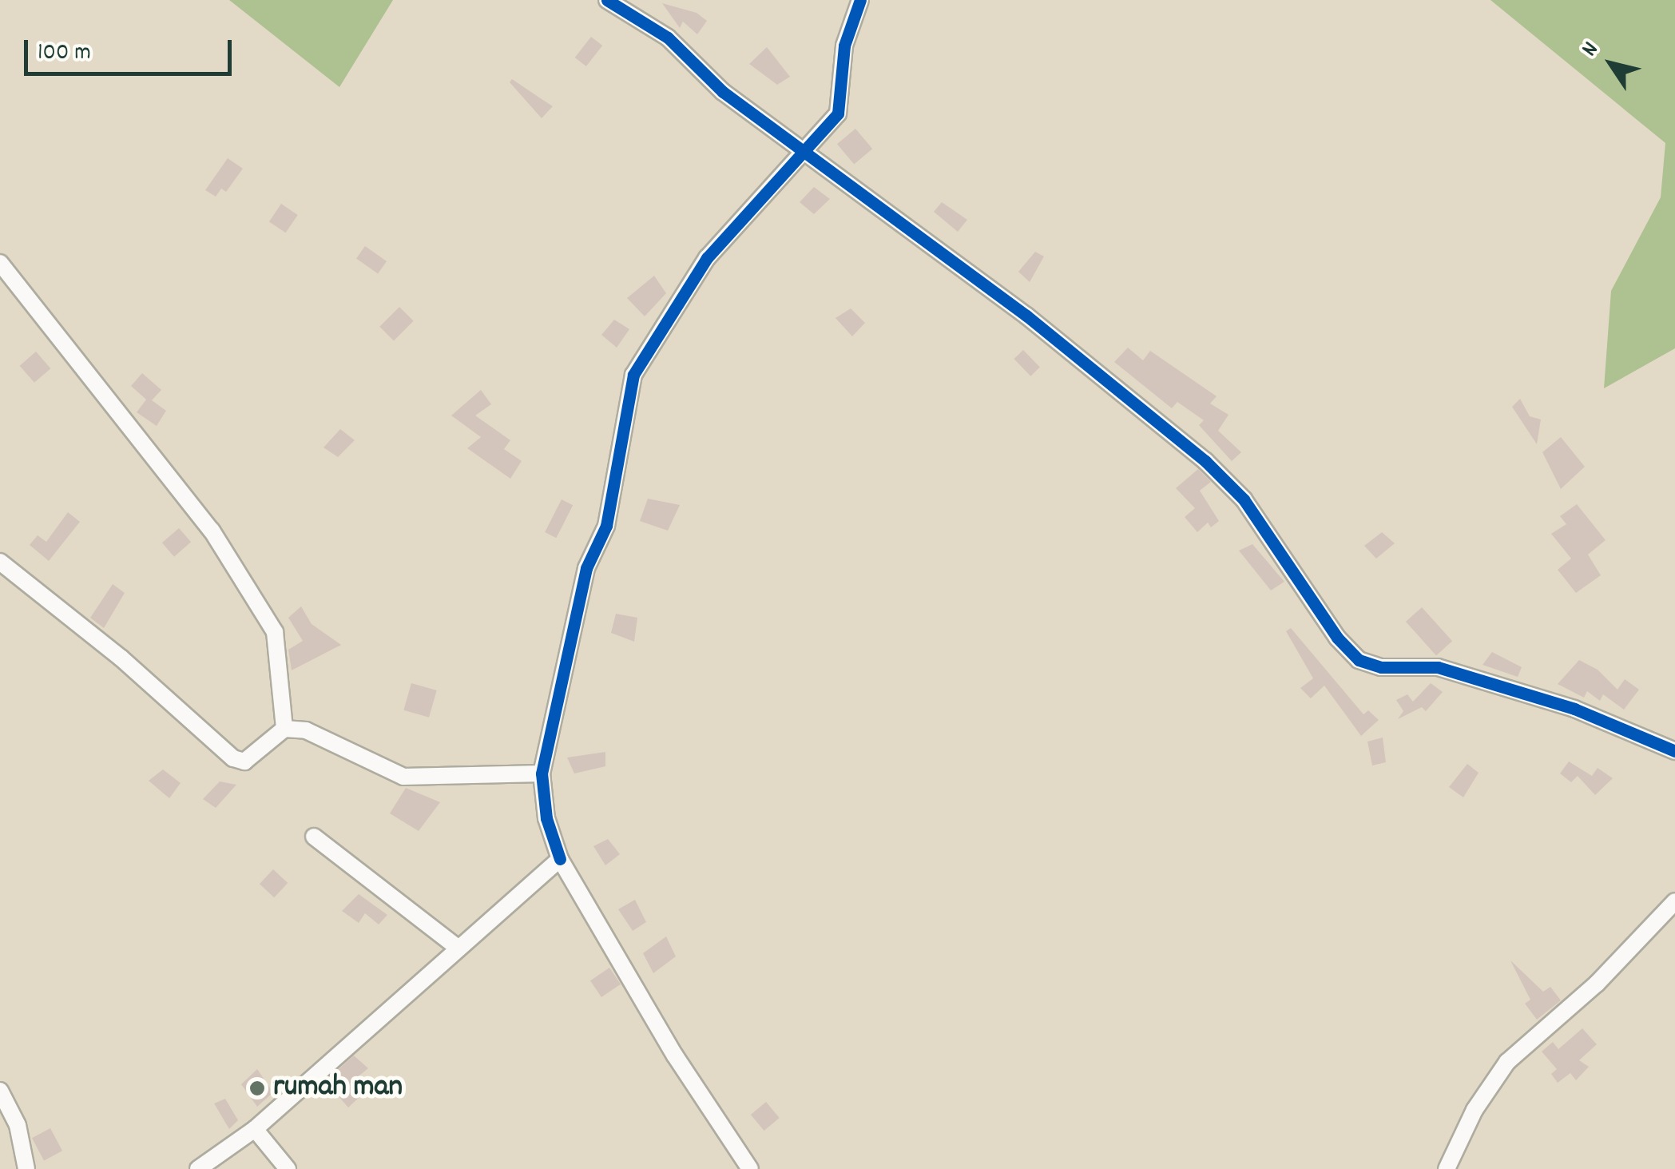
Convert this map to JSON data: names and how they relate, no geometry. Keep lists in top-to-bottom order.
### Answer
{
  "places": ["rumah man"],
  "scale_bar": "100 m",
  "north": "top left"
}
